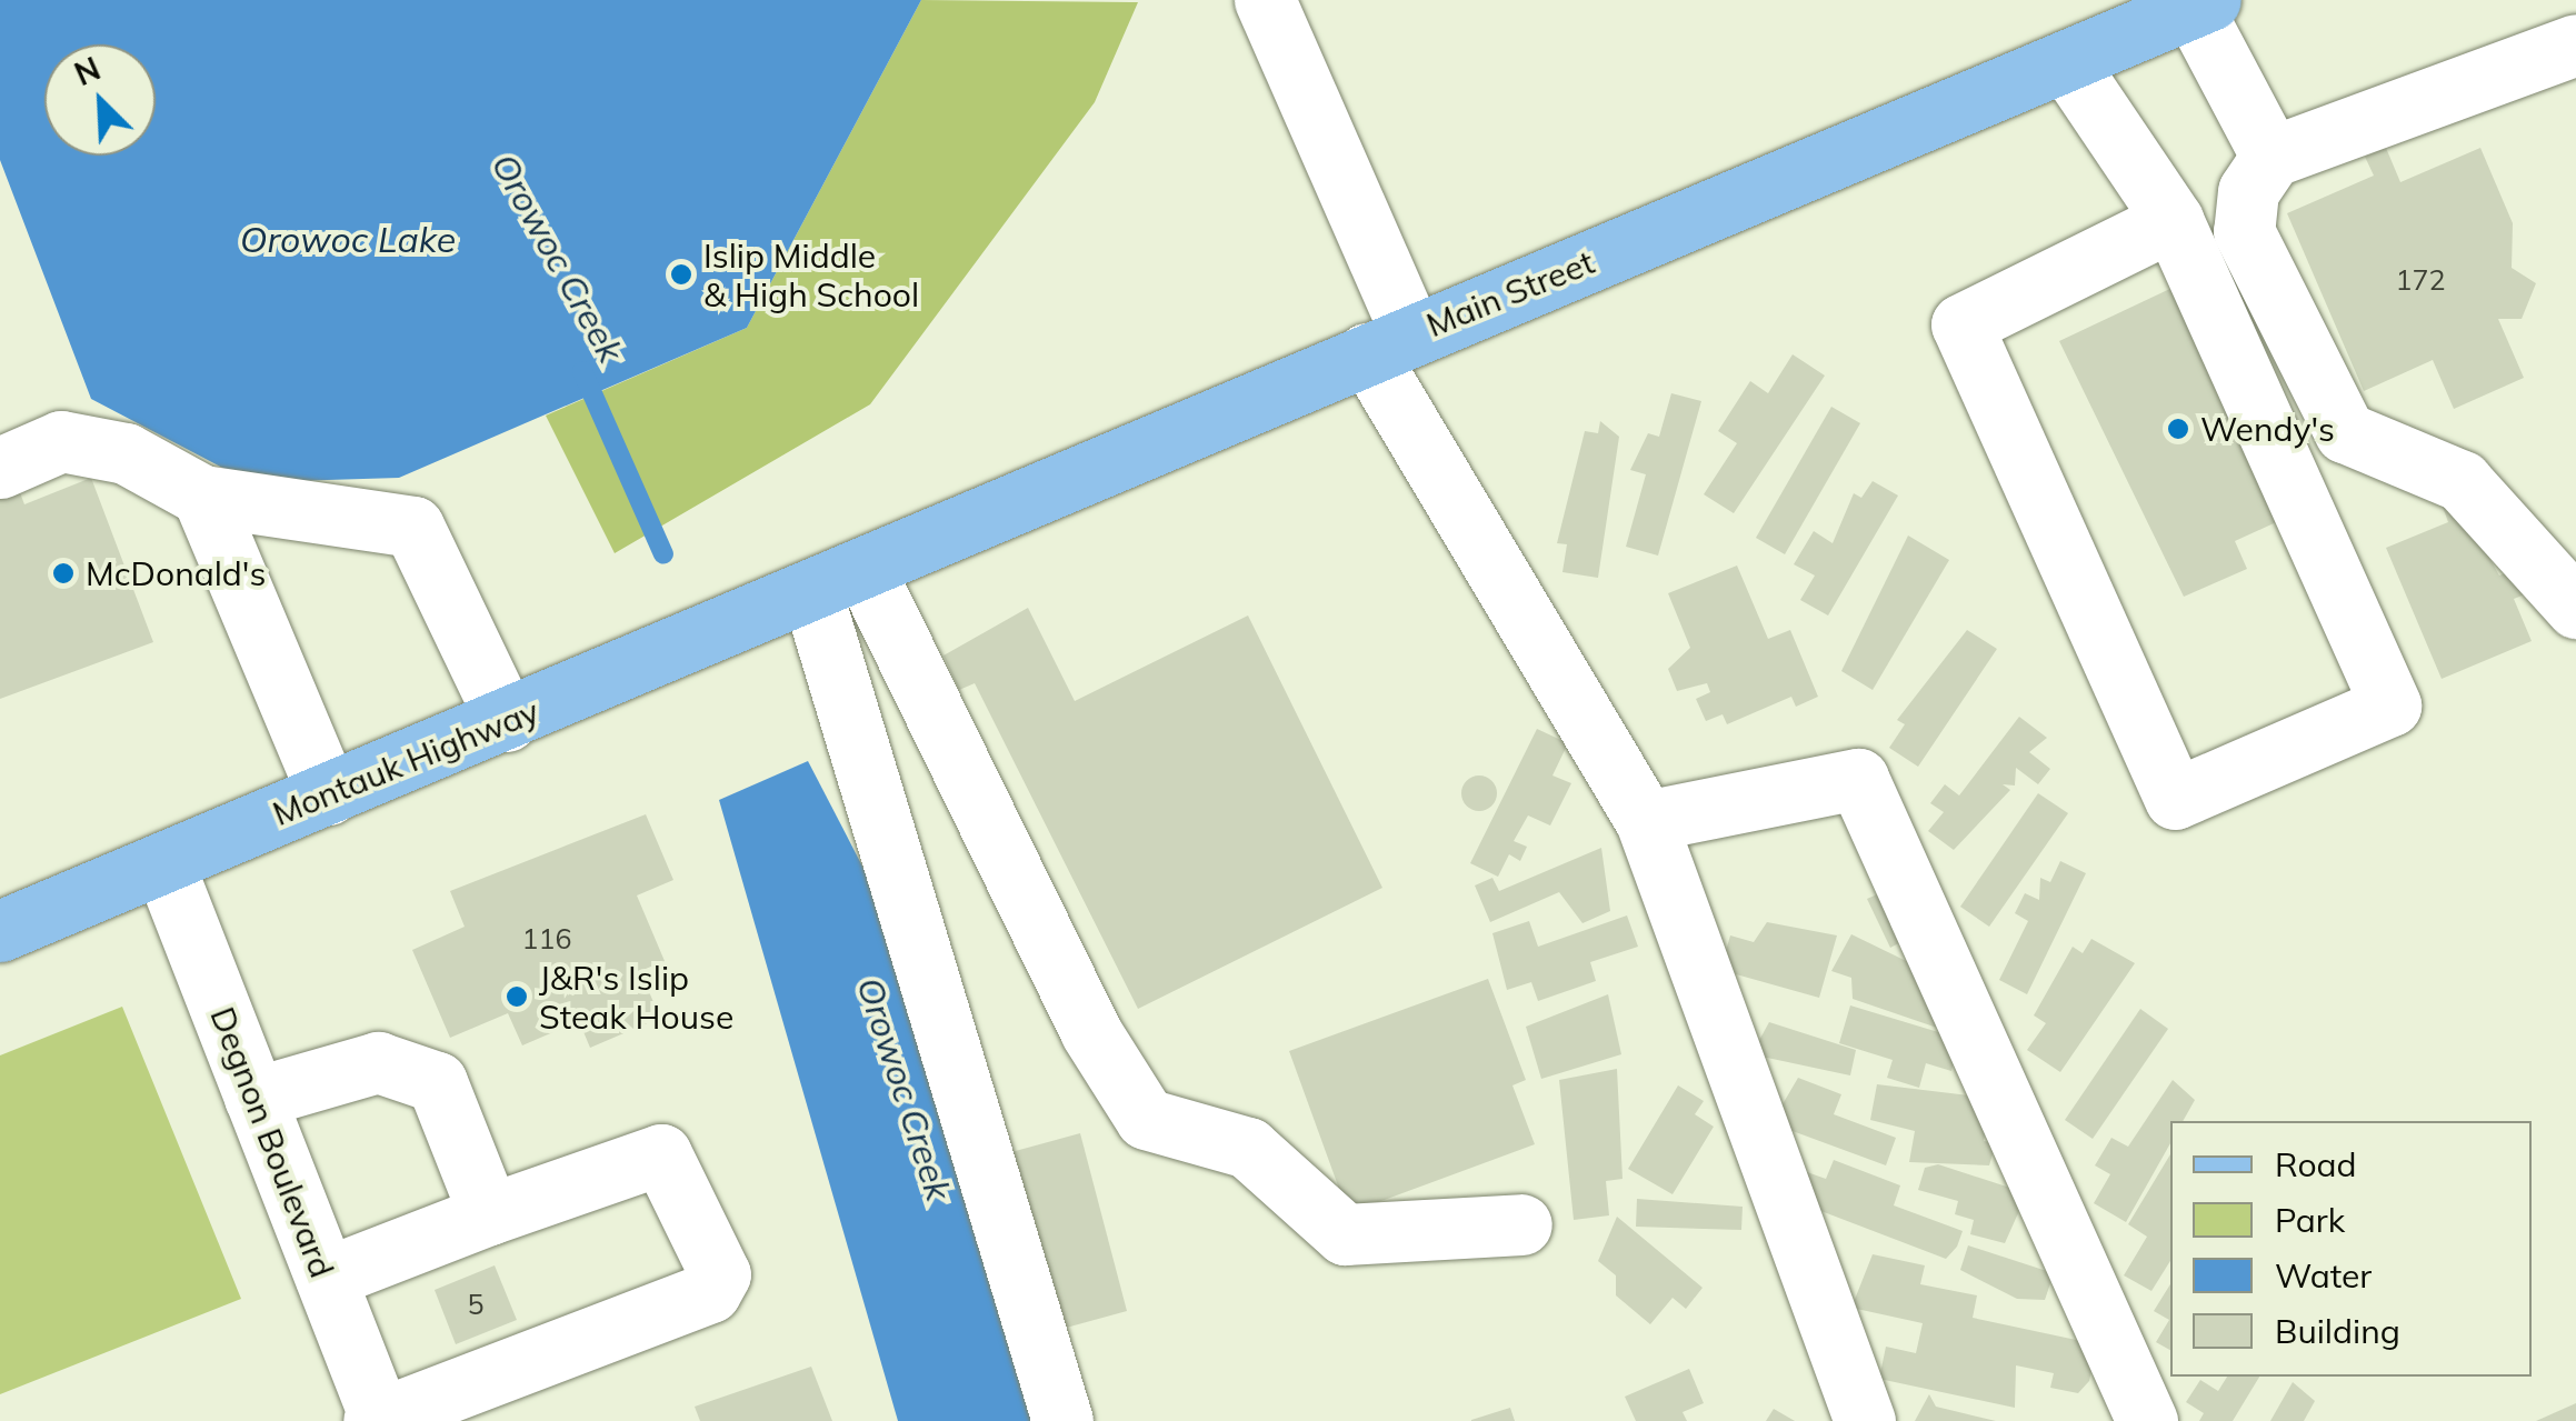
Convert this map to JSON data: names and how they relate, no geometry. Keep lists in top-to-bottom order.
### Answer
{
  "streets": {
    "main road": ["Main Street", "Montauk Highway"],
    "street": ["Degnon Boulevard"]
  },
  "crossings": [
    ["Main Street", "Montauk Highway"],
    ["Montauk Highway", "Degnon Boulevard"]
  ],
  "water": ["Orowoc Lake", "Orowoc Creek"],
  "places": [
    "Islip Middle & High School",
    "Wendy's",
    "McDonald's",
    "J&R's Islip Steak House"
  ],
  "house_numbers": ["172", "116", "5"],
  "legend": [
    "Road",
    "Park",
    "Water",
    "Building"
  ],
  "north": "top left"
}
